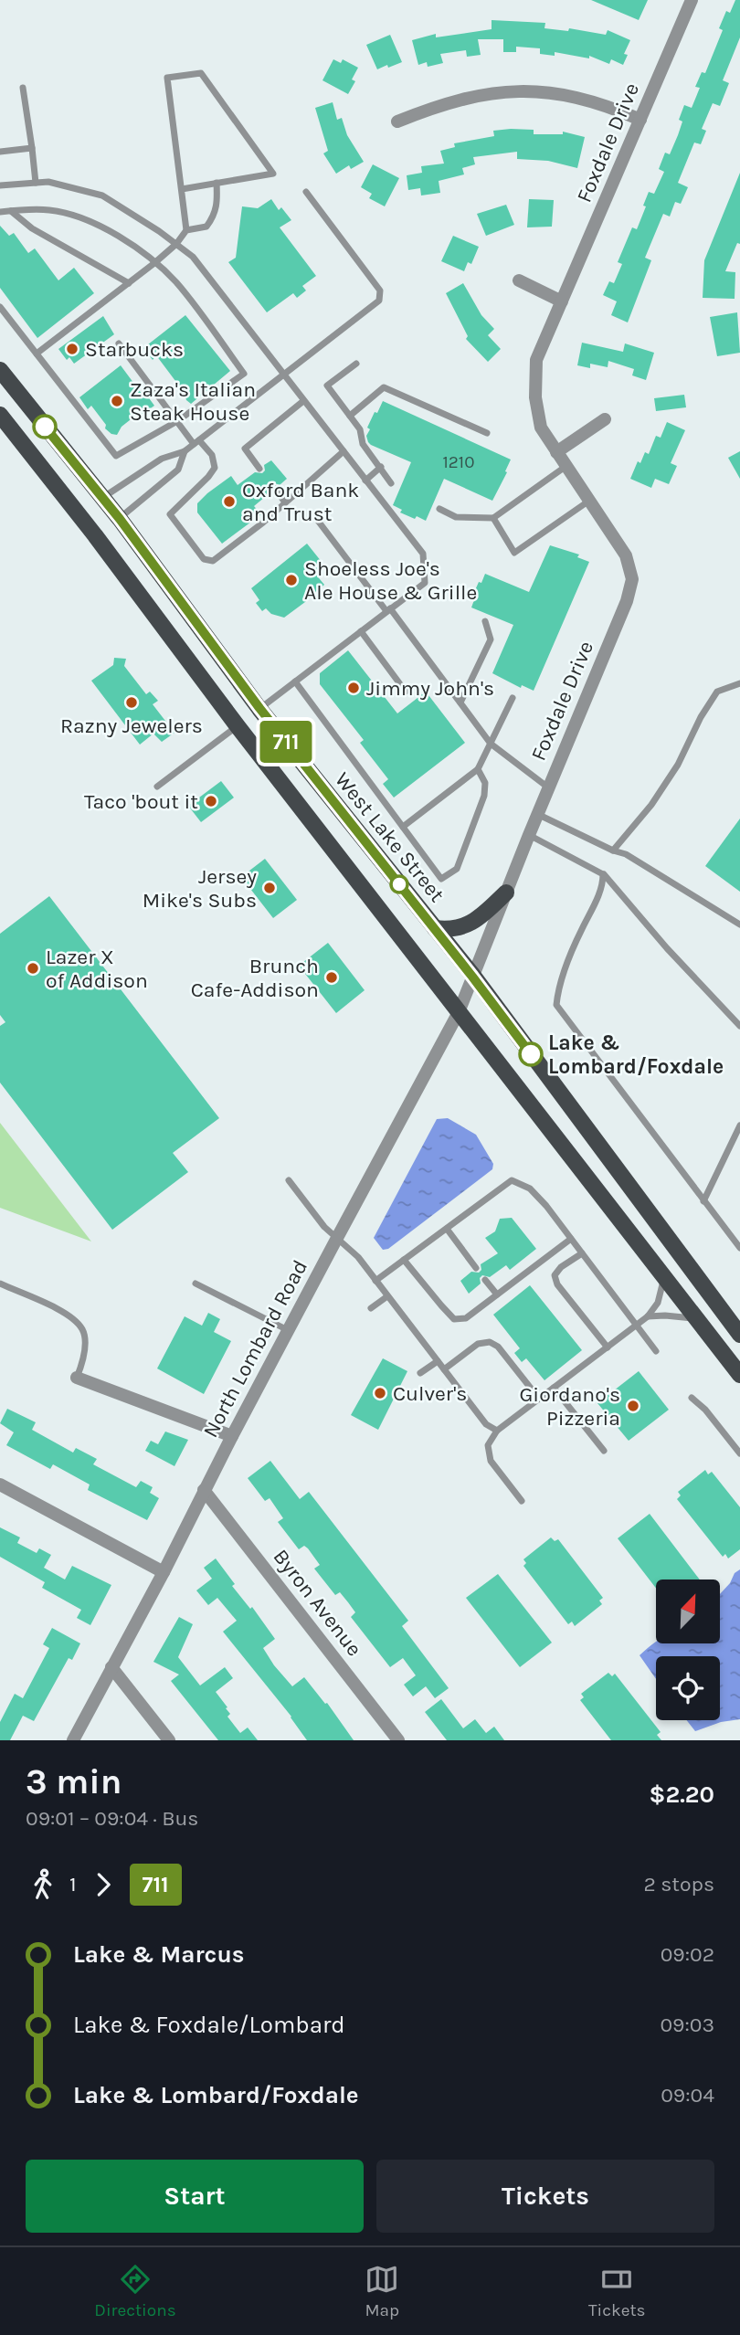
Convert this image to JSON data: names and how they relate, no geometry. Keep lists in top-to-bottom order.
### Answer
{
  "streets": {
    "main road": ["West Lake Street"],
    "street": ["Foxdale Drive", "North Lombard Road", "Byron Avenue"]
  },
  "crossings": [
    ["Foxdale Drive", "West Lake Street"],
    ["Foxdale Drive", "North Lombard Road"],
    ["West Lake Street", "North Lombard Road"],
    ["North Lombard Road", "Byron Avenue"]
  ],
  "places": [
    "Starbucks",
    "Zaza's Italian Steak House",
    "Oxford Bank and Trust",
    "Shoeless Joe's Ale House & Grille",
    "Jimmy John's",
    "Razny Jewelers",
    "Taco 'bout it",
    "Jersey Mike's Subs",
    "Lazer X of Addison",
    "Brunch Cafe-Addison",
    "Lake & Lombard/Foxdale",
    "Culver's",
    "Giordano's Pizzeria"
  ],
  "lines": ["bus line 711"],
  "house_numbers": ["1210"],
  "north": "top right",
  "page": {
    "on_map": "711",
    "heading": ["3 min", "09:01 – 09:04 · Bus", "$2.20"],
    "legs": ["1", "711", "2 stops"],
    "list": [
      {
        "name": "Lake & Marcus",
        "value": "09:02"
      },
      {
        "name": "Lake & Foxdale/Lombard",
        "value": "09:03"
      },
      {
        "name": "Lake & Lombard/Foxdale",
        "value": "09:04"
      }
    ],
    "buttons": ["Start", "Tickets"],
    "tabs": ["Directions", "Map", "Tickets"]
  }
}
